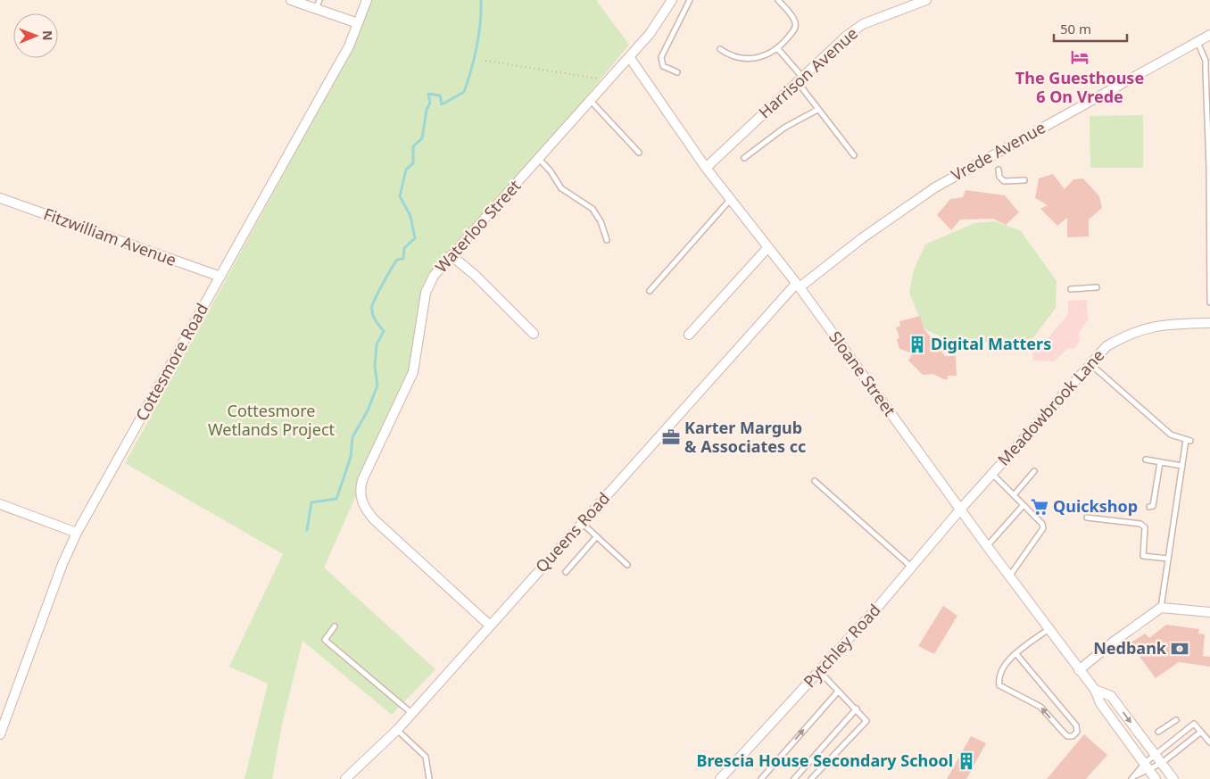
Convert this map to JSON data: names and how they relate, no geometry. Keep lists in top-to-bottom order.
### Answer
{
  "streets": {
    "street": [
      "Harrison Avenue",
      "Vrede Avenue",
      "Waterloo Street",
      "Fitzwilliam Avenue",
      "Cottesmore Road",
      "Sloane Street",
      "Meadowbrook Lane",
      "Queens Road",
      "Pytchley Road"
    ]
  },
  "crossings": [
    ["Harrison Avenue", "Sloane Street"],
    ["Vrede Avenue", "Sloane Street"],
    ["Vrede Avenue", "Queens Road"],
    ["Waterloo Street", "Sloane Street"],
    ["Waterloo Street", "Queens Road"],
    ["Fitzwilliam Avenue", "Cottesmore Road"],
    ["Sloane Street", "Meadowbrook Lane"],
    ["Sloane Street", "Queens Road"],
    ["Sloane Street", "Pytchley Road"],
    ["Meadowbrook Lane", "Pytchley Road"]
  ],
  "parks": ["Cottesmore Wetlands Project"],
  "places": {
    "hotel": ["The Guesthouse 6 On Vrede"],
    "building": ["Digital Matters", "Brescia House Secondary School"],
    "office": ["Karter Margub & Associates cc"],
    "supermarket": ["Quickshop"],
    "bank": ["Nedbank"]
  },
  "scale_bar": "50 m",
  "north": "right"
}
